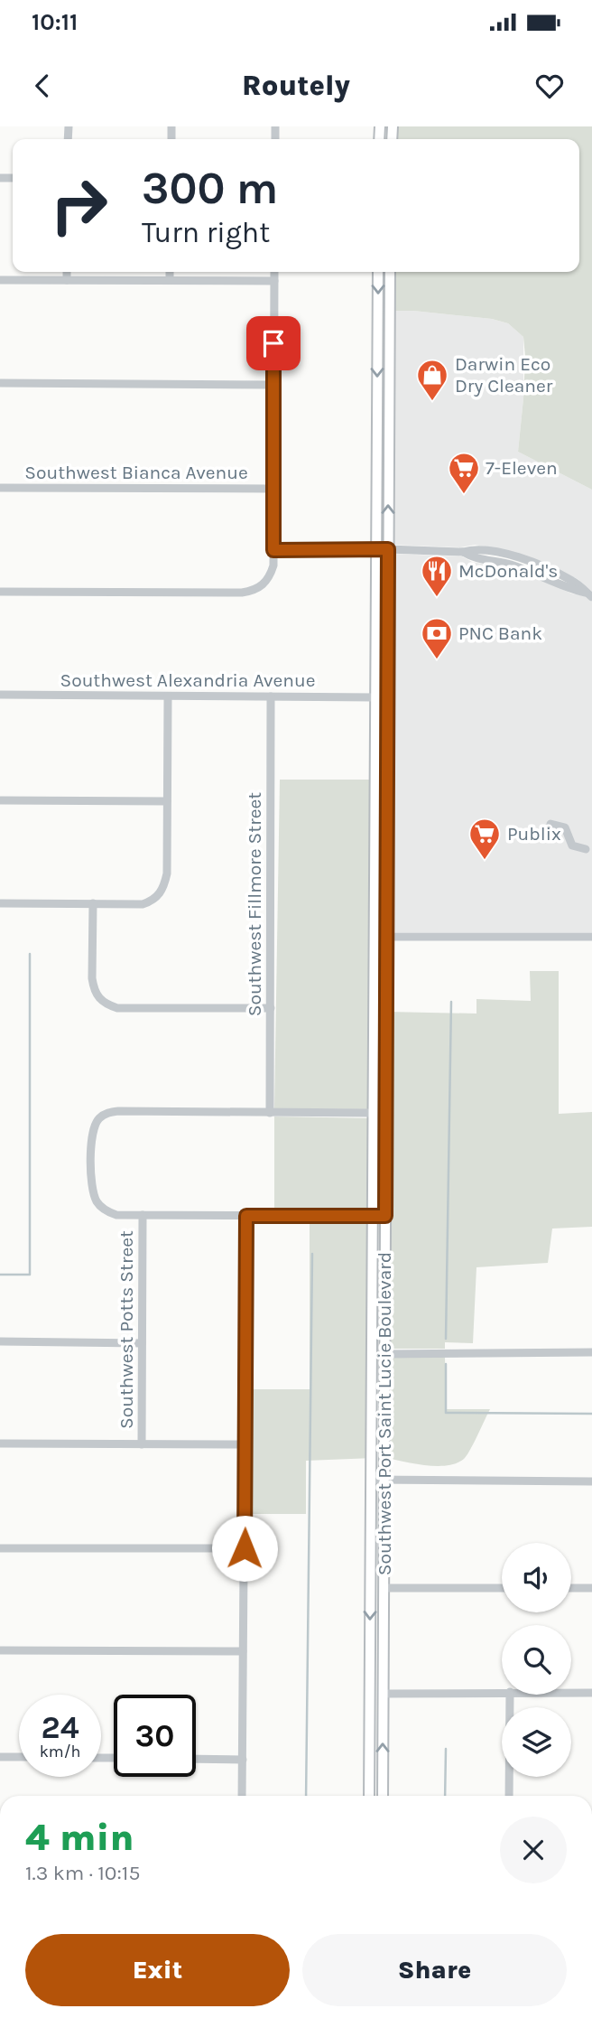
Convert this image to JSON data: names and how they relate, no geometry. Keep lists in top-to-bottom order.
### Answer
{
  "streets": {
    "main road": ["Southwest Port Saint Lucie Boulevard"],
    "street": [
      "Southwest Bianca Avenue",
      "Southwest Alexandria Avenue",
      "Southwest Fillmore Street",
      "Southwest Potts Street"
    ]
  },
  "crossings": [
    ["Southwest Alexandria Avenue", "Southwest Fillmore Street"],
    ["Southwest Alexandria Avenue", "Southwest Port Saint Lucie Boulevard"]
  ],
  "places": {
    "shop": ["Darwin Eco Dry Cleaner"],
    "supermarket": ["7-Eleven", "Publix"],
    "restaurant": ["McDonald's"],
    "bank": ["PNC Bank"]
  },
  "page": {
    "status": "10:11",
    "header": "Routely",
    "turn": ["300 m", "Turn right"],
    "speed": "24 km/h",
    "limit": "30",
    "heading": ["4 min", "1.3 km · 10:15"],
    "buttons": ["Exit", "Share"]
  }
}
